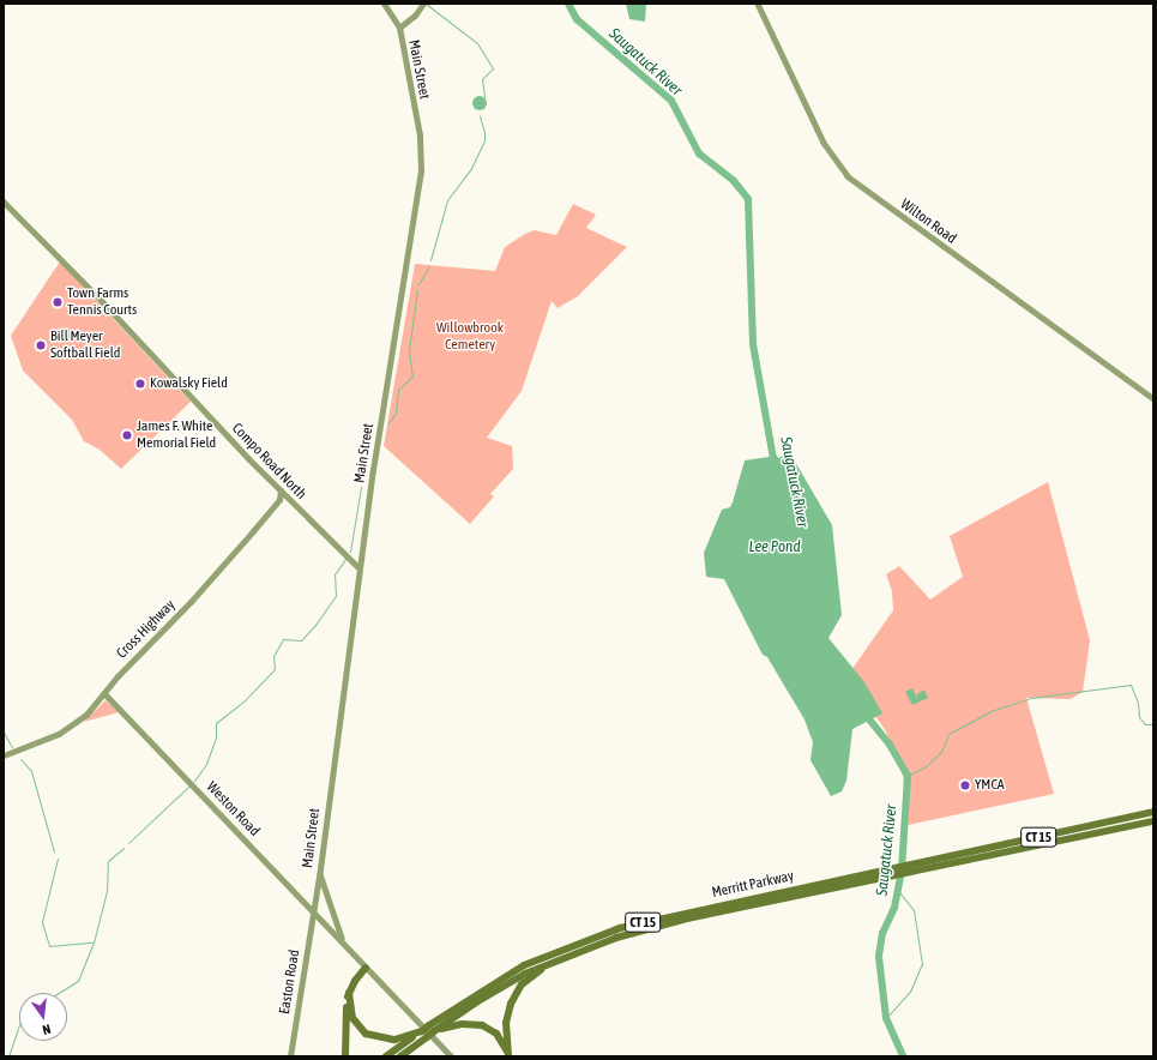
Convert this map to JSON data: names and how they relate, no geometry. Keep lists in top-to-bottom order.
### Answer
{
  "streets": {
    "highway": ["CT 15", "Merritt Parkway"],
    "main road": [
      "Main Street",
      "Wilton Road",
      "Compo Road North",
      "Cross Highway",
      "Weston Road",
      "Easton Road"
    ]
  },
  "crossings": [
    ["Main Street", "Compo Road North"],
    ["Main Street", "Weston Road"],
    ["Main Street", "Easton Road"],
    ["Compo Road North", "Cross Highway"],
    ["Cross Highway", "Weston Road"],
    ["Weston Road", "Easton Road"]
  ],
  "water": ["Saugatuck River", "Lee Pond"],
  "parks": ["Willowbrook Cemetery"],
  "places": [
    "Town Farms Tennis Courts",
    "Bill Meyer Softball Field",
    "Kowalsky Field",
    "James F. White Memorial Field",
    "YMCA"
  ],
  "north": "bottom"
}
